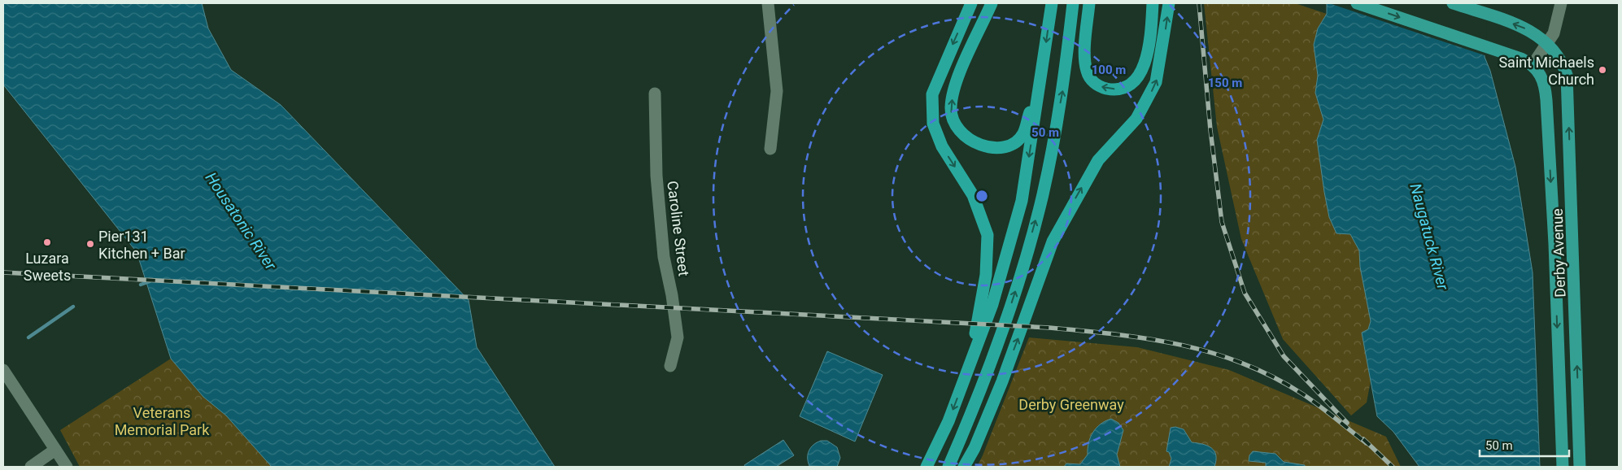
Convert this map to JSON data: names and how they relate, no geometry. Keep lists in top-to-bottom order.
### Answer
{
  "streets": {
    "highway": ["Derby Avenue"],
    "street": ["Caroline Street"]
  },
  "water": ["Housatonic River", "Naugatuck River"],
  "parks": ["Derby Greenway", "Veterans Memorial Park"],
  "places": ["Saint Michaels Church", "Luzara Sweets", "Pier131 Kitchen + Bar"],
  "scale_bar": "50 m",
  "rings": ["100 m", "150 m", "50 m"]
}
